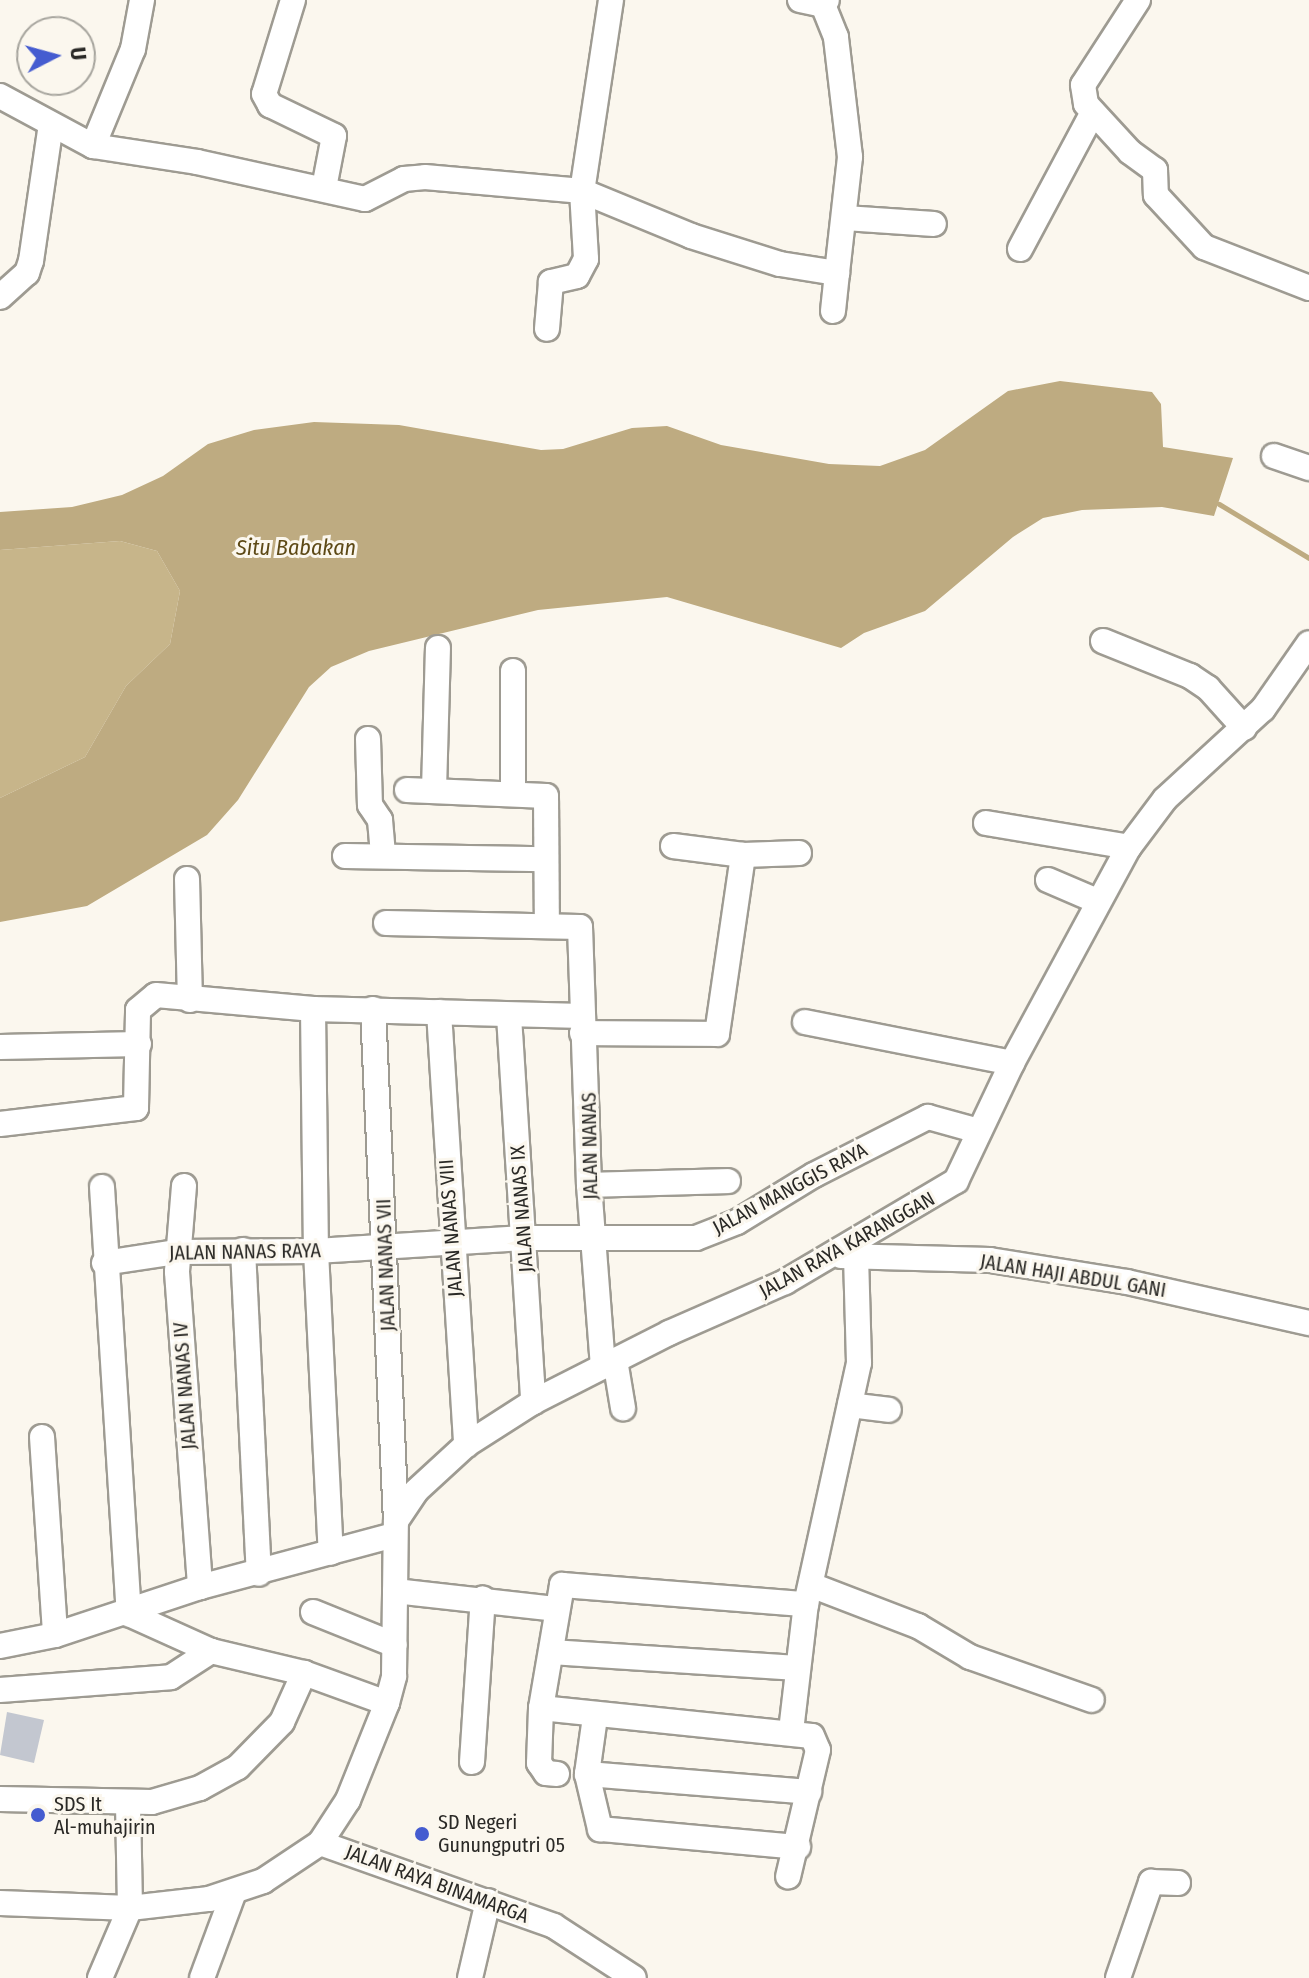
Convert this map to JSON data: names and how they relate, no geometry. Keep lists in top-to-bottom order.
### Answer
{
  "streets": {
    "street": [
      "JALAN NANAS",
      "JALAN MANGGIS RAYA",
      "JALAN NANAS IX",
      "JALAN NANAS VIII",
      "JALAN RAYA KARANGGAN",
      "JALAN NANAS RAYA",
      "JALAN NANAS VII",
      "JALAN HAJI ABDUL GANI",
      "JALAN NANAS IV",
      "JALAN RAYA BINAMARGA"
    ]
  },
  "crossings": [
    ["JALAN NANAS", "JALAN MANGGIS RAYA"],
    ["JALAN NANAS", "JALAN RAYA KARANGGAN"],
    ["JALAN NANAS", "JALAN NANAS RAYA"],
    ["JALAN MANGGIS RAYA", "JALAN RAYA KARANGGAN"],
    ["JALAN MANGGIS RAYA", "JALAN NANAS RAYA"],
    ["JALAN NANAS IX", "JALAN RAYA KARANGGAN"],
    ["JALAN NANAS IX", "JALAN NANAS RAYA"],
    ["JALAN NANAS VIII", "JALAN RAYA KARANGGAN"],
    ["JALAN NANAS VIII", "JALAN NANAS RAYA"],
    ["JALAN RAYA KARANGGAN", "JALAN NANAS VII"],
    ["JALAN RAYA KARANGGAN", "JALAN HAJI ABDUL GANI"],
    ["JALAN NANAS RAYA", "JALAN NANAS VII"],
    ["JALAN NANAS RAYA", "JALAN NANAS IV"]
  ],
  "water": ["Situ Babakan"],
  "places": ["SDS It Al-muhajirin", "SD Negeri Gunungputri 05"],
  "north": "right"
}
